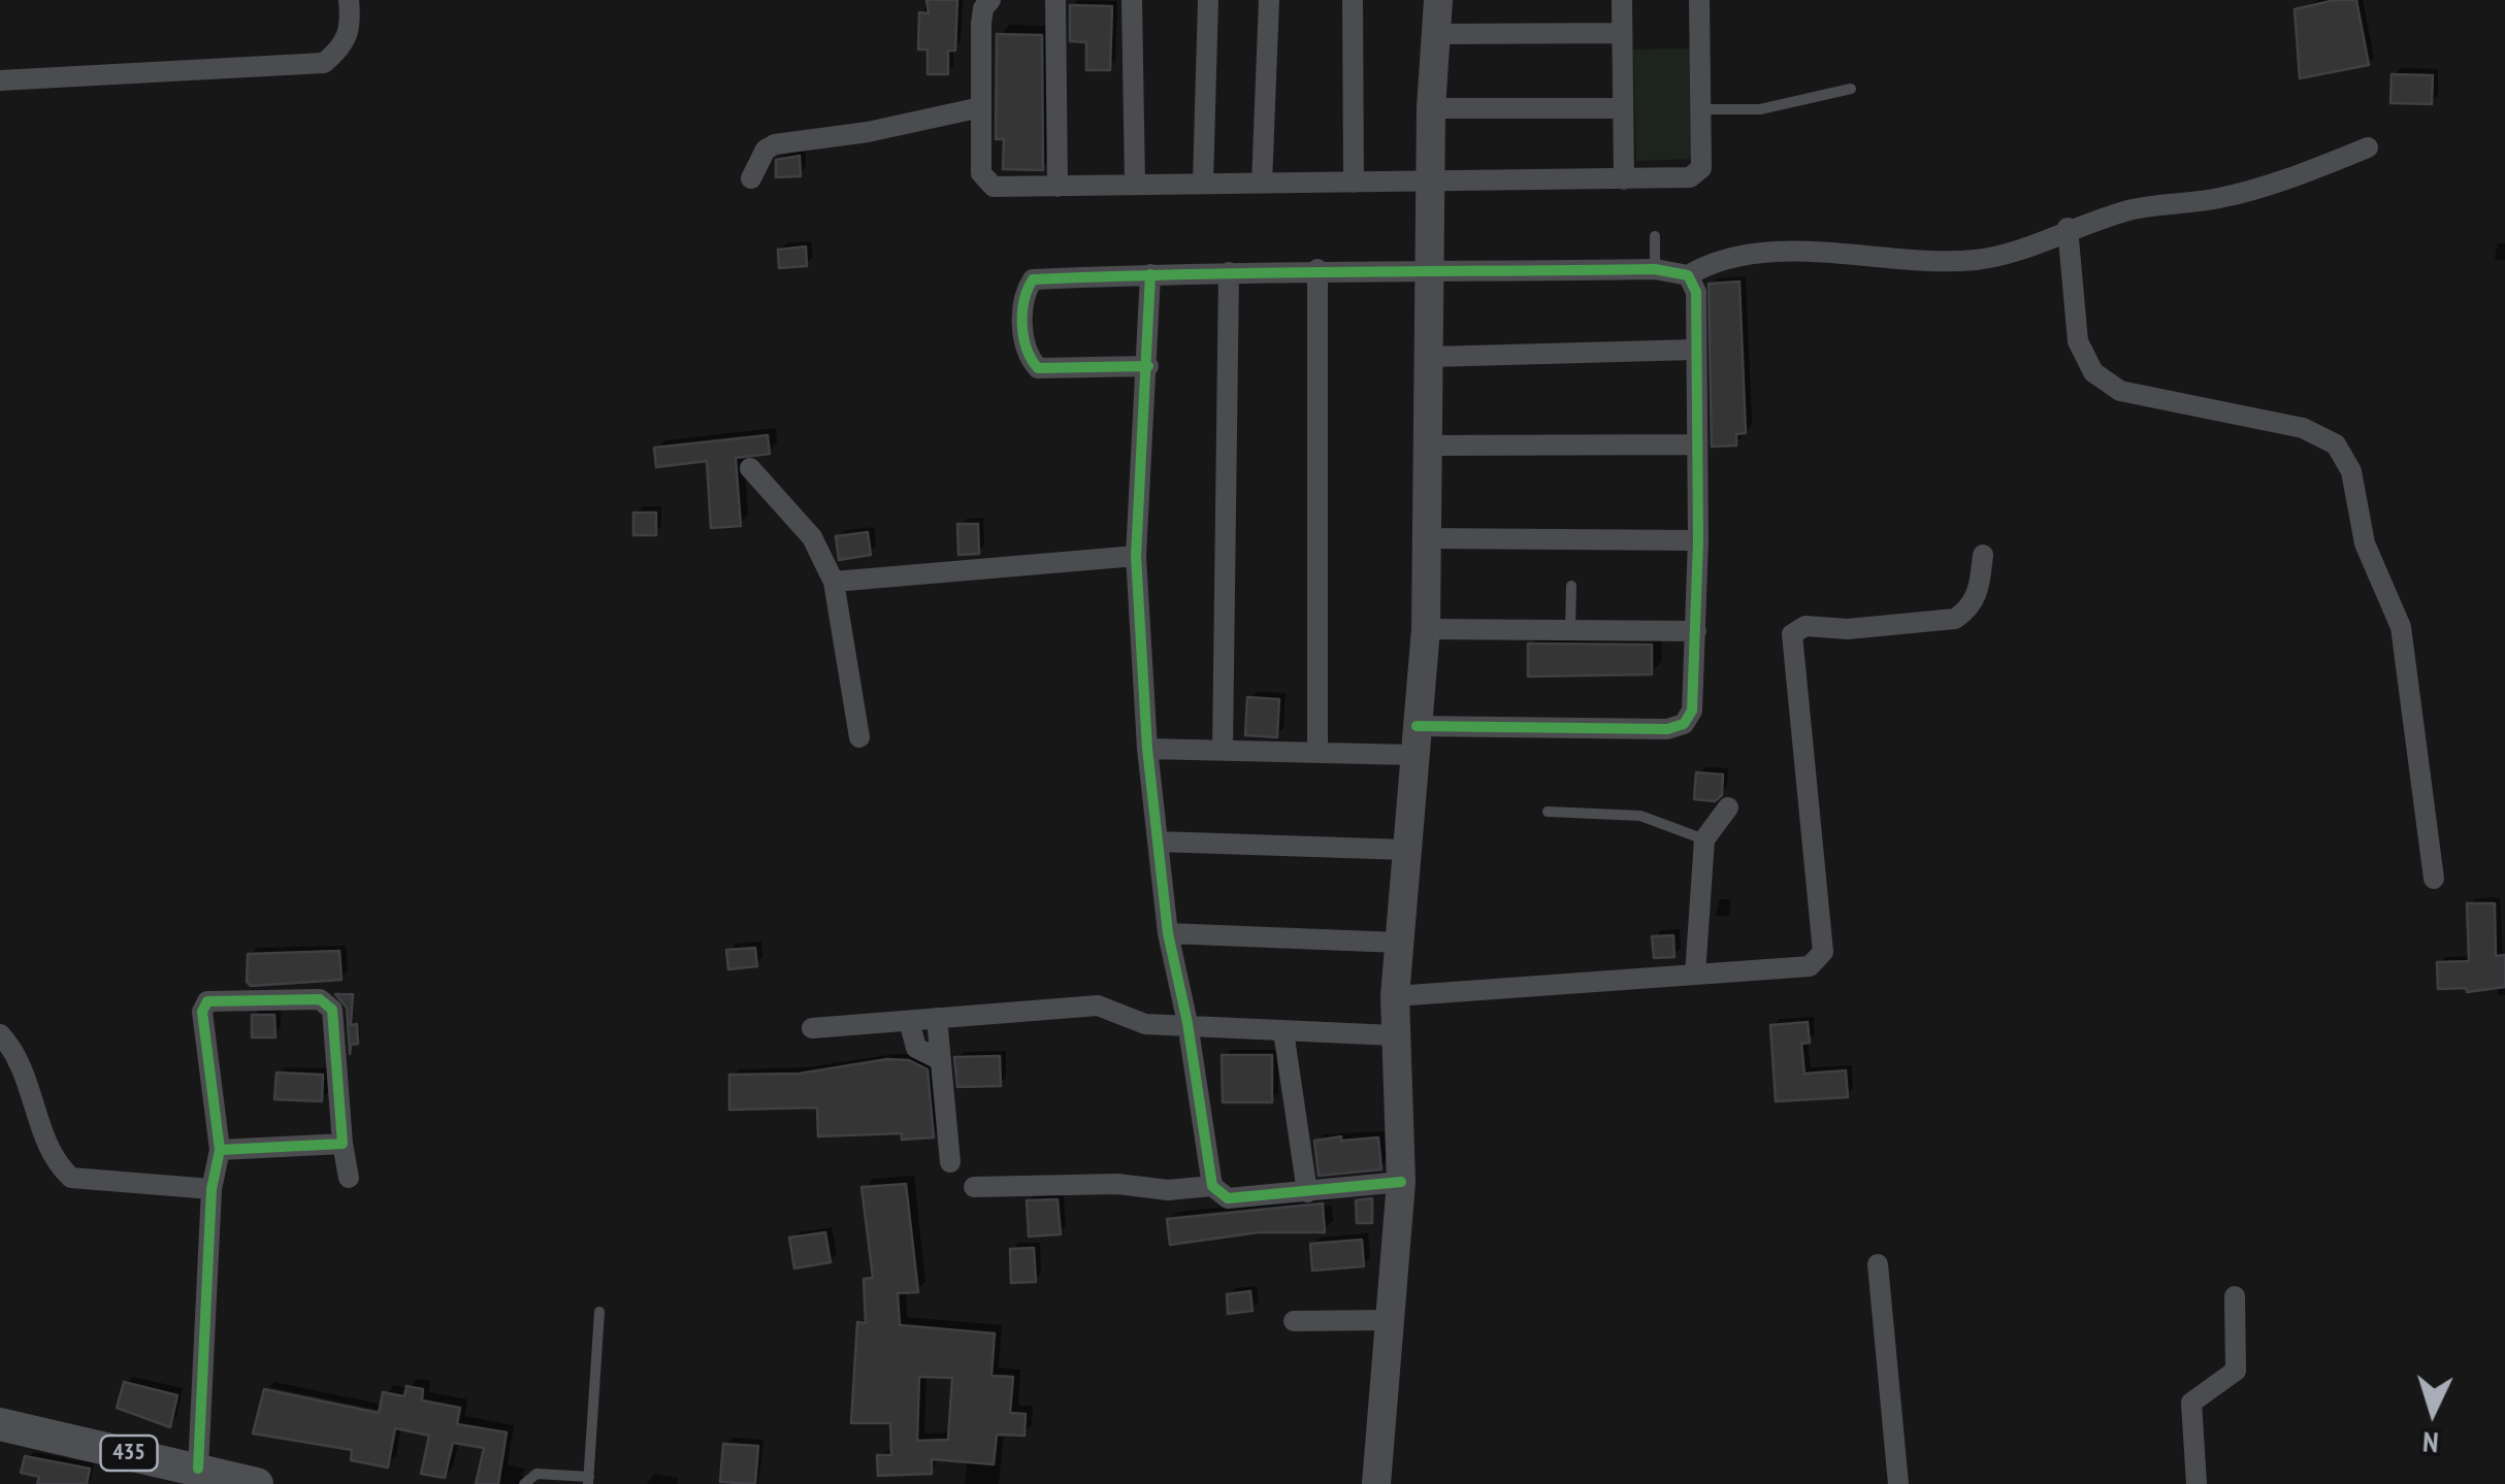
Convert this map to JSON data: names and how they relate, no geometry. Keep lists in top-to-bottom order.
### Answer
{
  "streets": {
    "main road": ["435"]
  },
  "north": "bottom"
}
